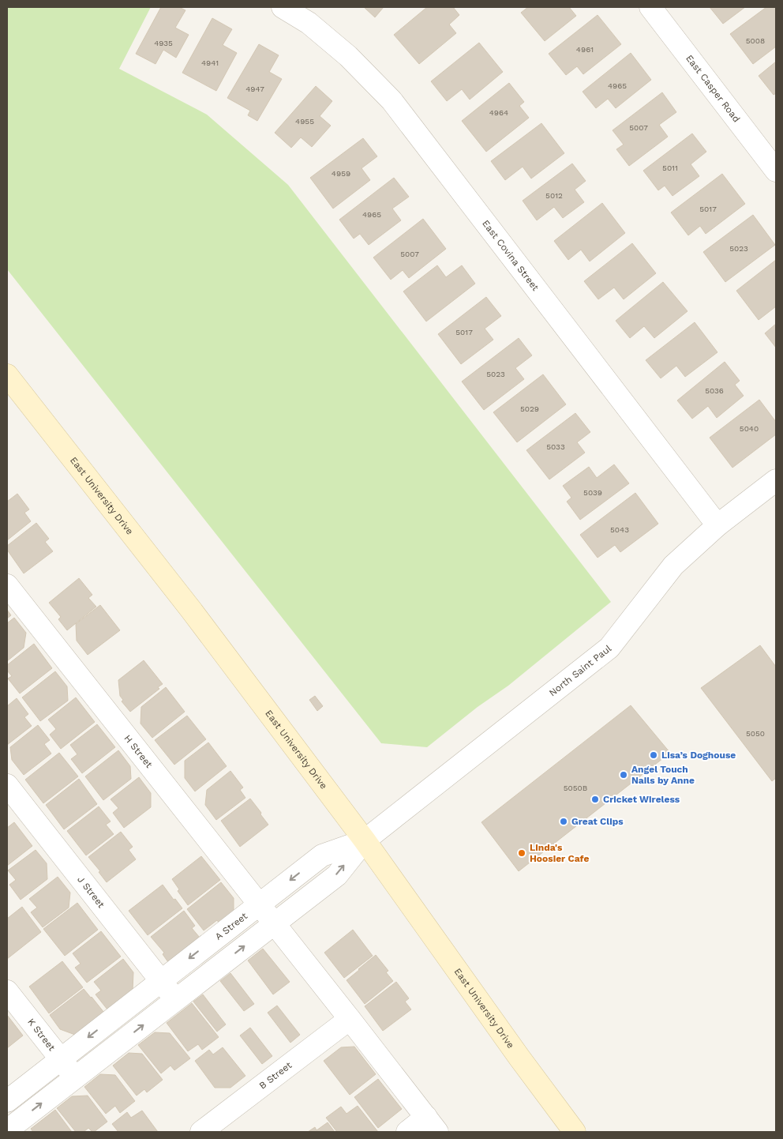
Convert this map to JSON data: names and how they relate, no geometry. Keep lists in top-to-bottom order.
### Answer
{
  "streets": {
    "main road": ["East University Drive"],
    "street": [
      "East Casper Road",
      "East Covina Street",
      "North Saint Paul",
      "H Street",
      "J Street",
      "A Street",
      "K Street",
      "B Street"
    ]
  },
  "crossings": [
    ["East Covina Street", "North Saint Paul"],
    ["East University Drive", "North Saint Paul"],
    ["East University Drive", "A Street"],
    ["North Saint Paul", "A Street"],
    ["H Street", "A Street"],
    ["J Street", "A Street"],
    ["A Street", "K Street"]
  ],
  "places": [
    "Lisa’s Doghouse",
    "Angel Touch Nails by Anne",
    "Cricket Wireless",
    "Great Clips",
    "Linda's Hoosier Cafe"
  ],
  "house_numbers": [
    "5008",
    "4935",
    "4961",
    "4941",
    "4965",
    "4947",
    "4964",
    "4955",
    "5007",
    "5011",
    "4959",
    "5012",
    "5017",
    "4965",
    "5023",
    "5007",
    "5017",
    "5023",
    "5036",
    "5029",
    "5040",
    "5033",
    "5039",
    "5043",
    "5050",
    "5050B"
  ]
}
